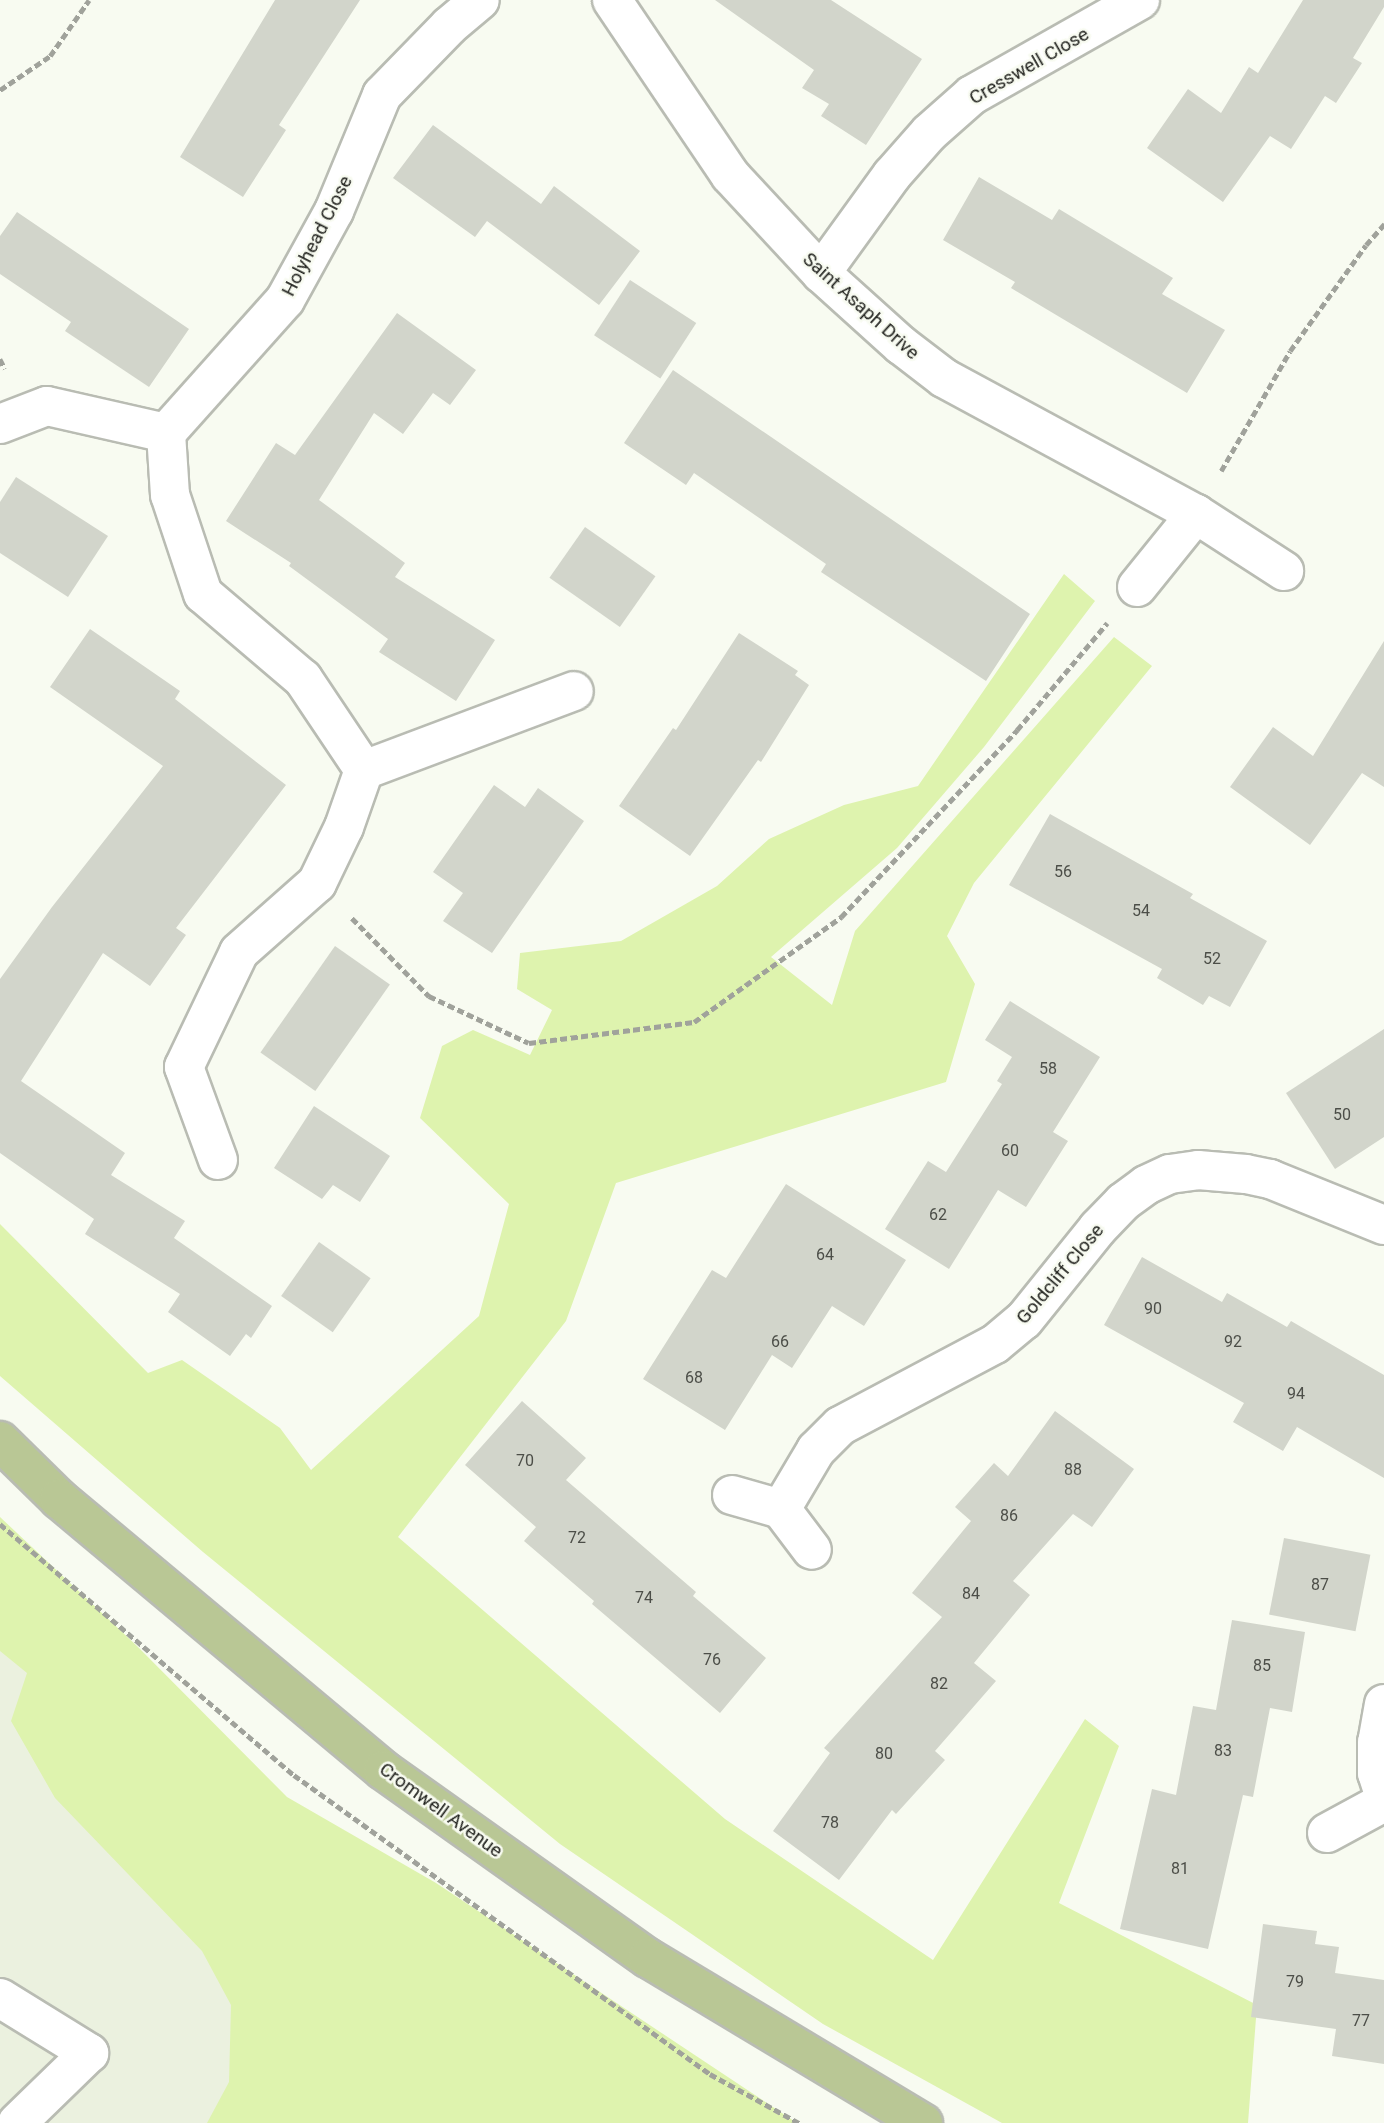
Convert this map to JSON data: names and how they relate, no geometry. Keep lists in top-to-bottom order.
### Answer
{
  "streets": {
    "main road": ["Cromwell Avenue"],
    "street": [
      "Cresswell Close",
      "Holyhead Close",
      "Saint Asaph Drive",
      "Goldcliff Close"
    ]
  },
  "crossings": [
    ["Cresswell Close", "Saint Asaph Drive"]
  ],
  "house_numbers": [
    "56",
    "54",
    "52",
    "58",
    "50",
    "60",
    "62",
    "64",
    "90",
    "66",
    "92",
    "68",
    "94",
    "70",
    "88",
    "86",
    "72",
    "87",
    "84",
    "74",
    "76",
    "85",
    "82",
    "83",
    "80",
    "78",
    "81",
    "79",
    "77"
  ]
}
